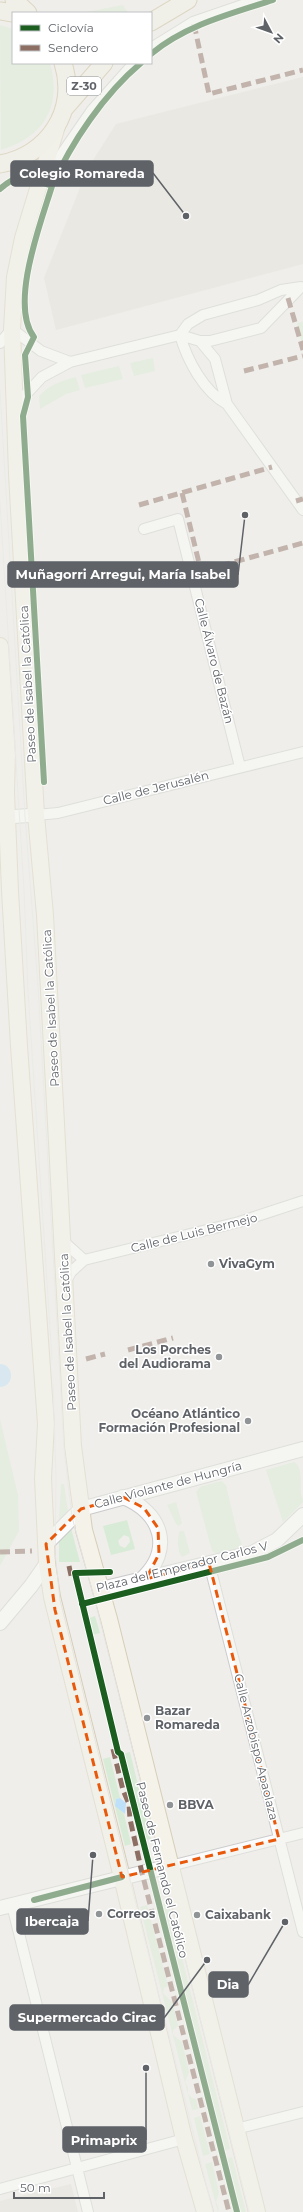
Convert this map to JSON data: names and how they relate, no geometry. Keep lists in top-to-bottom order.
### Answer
{
  "streets": {
    "highway": ["Z-30"],
    "main road": ["Paseo de Isabel la Católica", "Calle Violante de Hungría", "Paseo de Fernando el Católico"],
    "street": [
      "Calle Álvaro de Bazán",
      "Calle de Jerusalén",
      "Calle de Luis Bermejo",
      "Calle Arzobispo Apaolaza"
    ],
    "cycle path": ["Plaza del Emperador Carlos V"]
  },
  "crossings": [
    ["Calle Álvaro de Bazán", "Calle de Jerusalén"],
    ["Paseo de Isabel la Católica", "Calle de Jerusalén"],
    ["Paseo de Isabel la Católica", "Calle Violante de Hungría"],
    ["Paseo de Isabel la Católica", "Paseo de Fernando el Católico"],
    ["Calle Violante de Hungría", "Paseo de Fernando el Católico"]
  ],
  "places": [
    "Colegio Romareda",
    "Muñagorri Arregui, María Isabel",
    "VivaGym",
    "Los Porches del Audiorama",
    "Océano Atlántico Formación Profesional",
    "Bazar Romareda",
    "BBVA",
    "Ibercaja",
    "Correos",
    "Caixabank",
    "Dia",
    "Supermercado Cirac",
    "Primaprix"
  ],
  "legend": ["Ciclovía", "Sendero"],
  "scale_bar": "50 m",
  "north": "bottom right"
}
